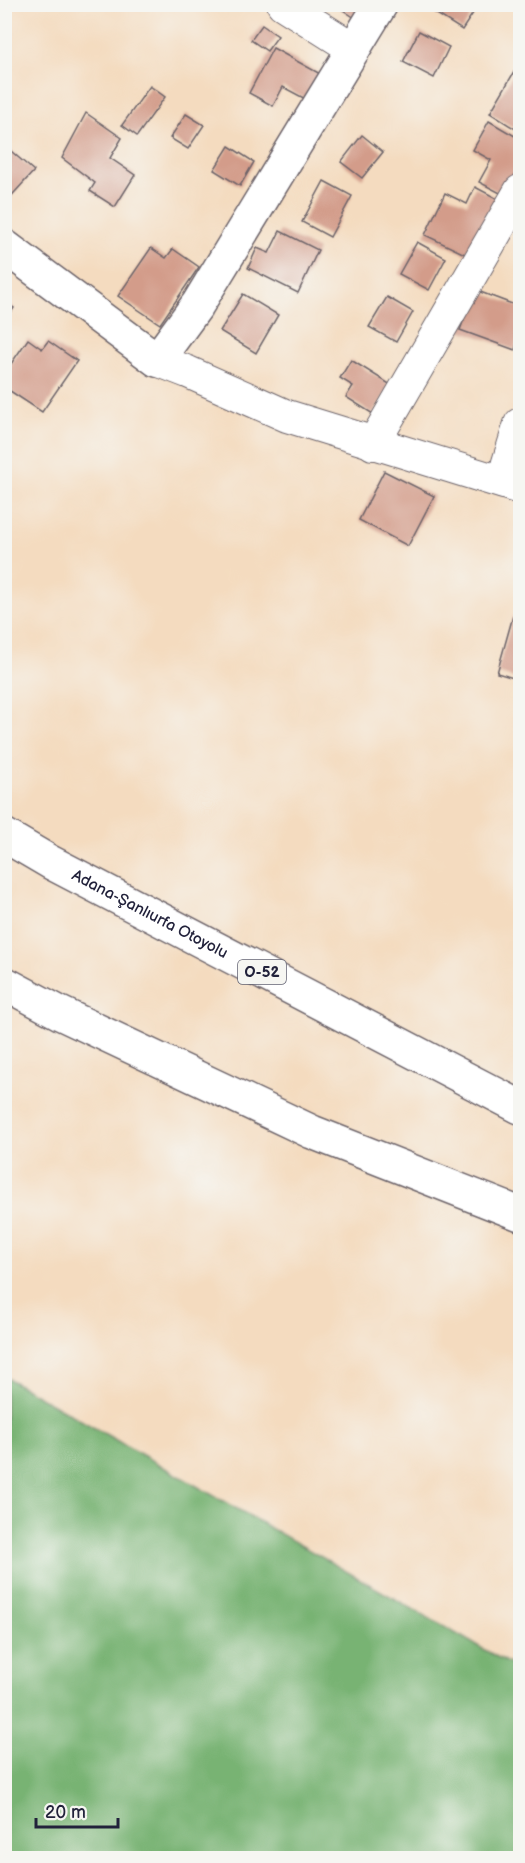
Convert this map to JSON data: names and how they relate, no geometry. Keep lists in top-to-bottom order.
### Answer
{
  "streets": {
    "main road": ["Adana-Şanlıurfa Otoyolu", "O-52"]
  },
  "scale_bar": "20 m"
}
